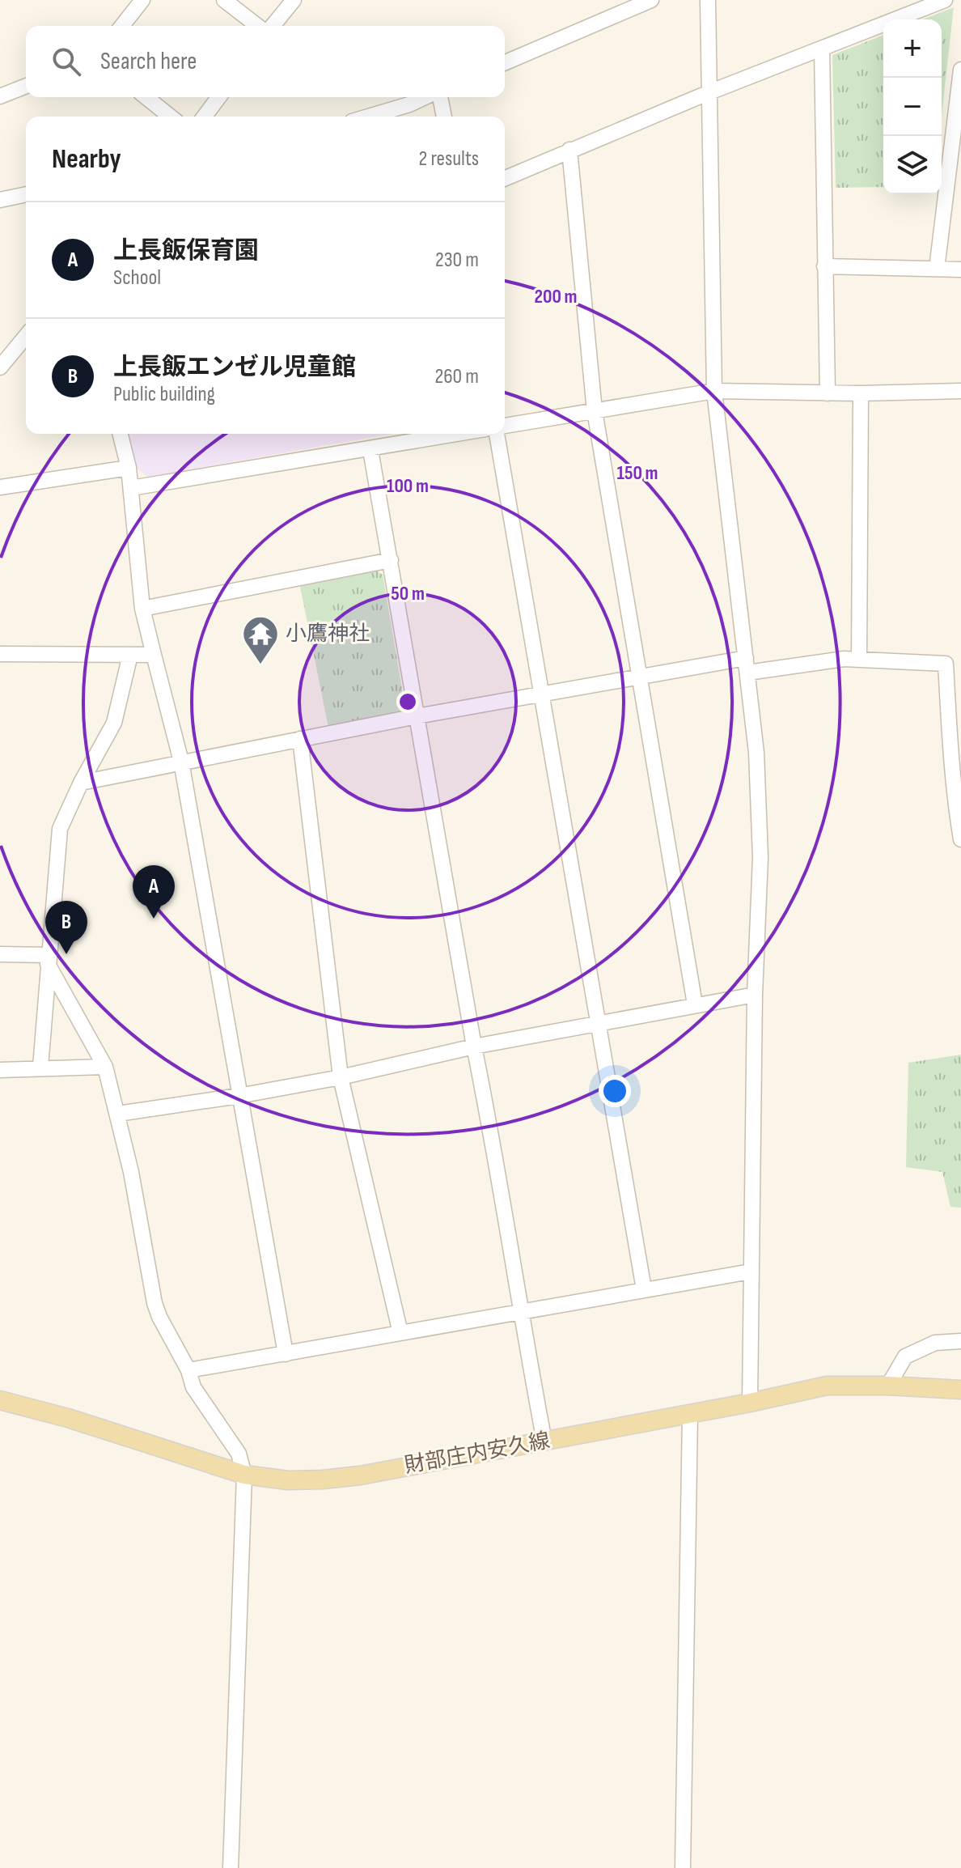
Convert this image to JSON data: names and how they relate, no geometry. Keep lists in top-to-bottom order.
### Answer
{
  "streets": {
    "main road": ["財部庄内安久線"]
  },
  "places": {
    "temple": ["小鷹神社"]
  },
  "page": {
    "map_buttons": ["+", "−"],
    "search": "Search here",
    "heading": ["Nearby", "2 results"],
    "list": [
      {
        "mark": "A",
        "name": "上長飯保育園",
        "note": "School",
        "value": "230 m"
      },
      {
        "mark": "B",
        "name": "上長飯エンゼル児童館",
        "note": "Public building",
        "value": "260 m"
      }
    ],
    "pins": ["A", "B"]
  },
  "rings": [
    "200 m",
    "150 m",
    "100 m",
    "50 m"
  ]
}
